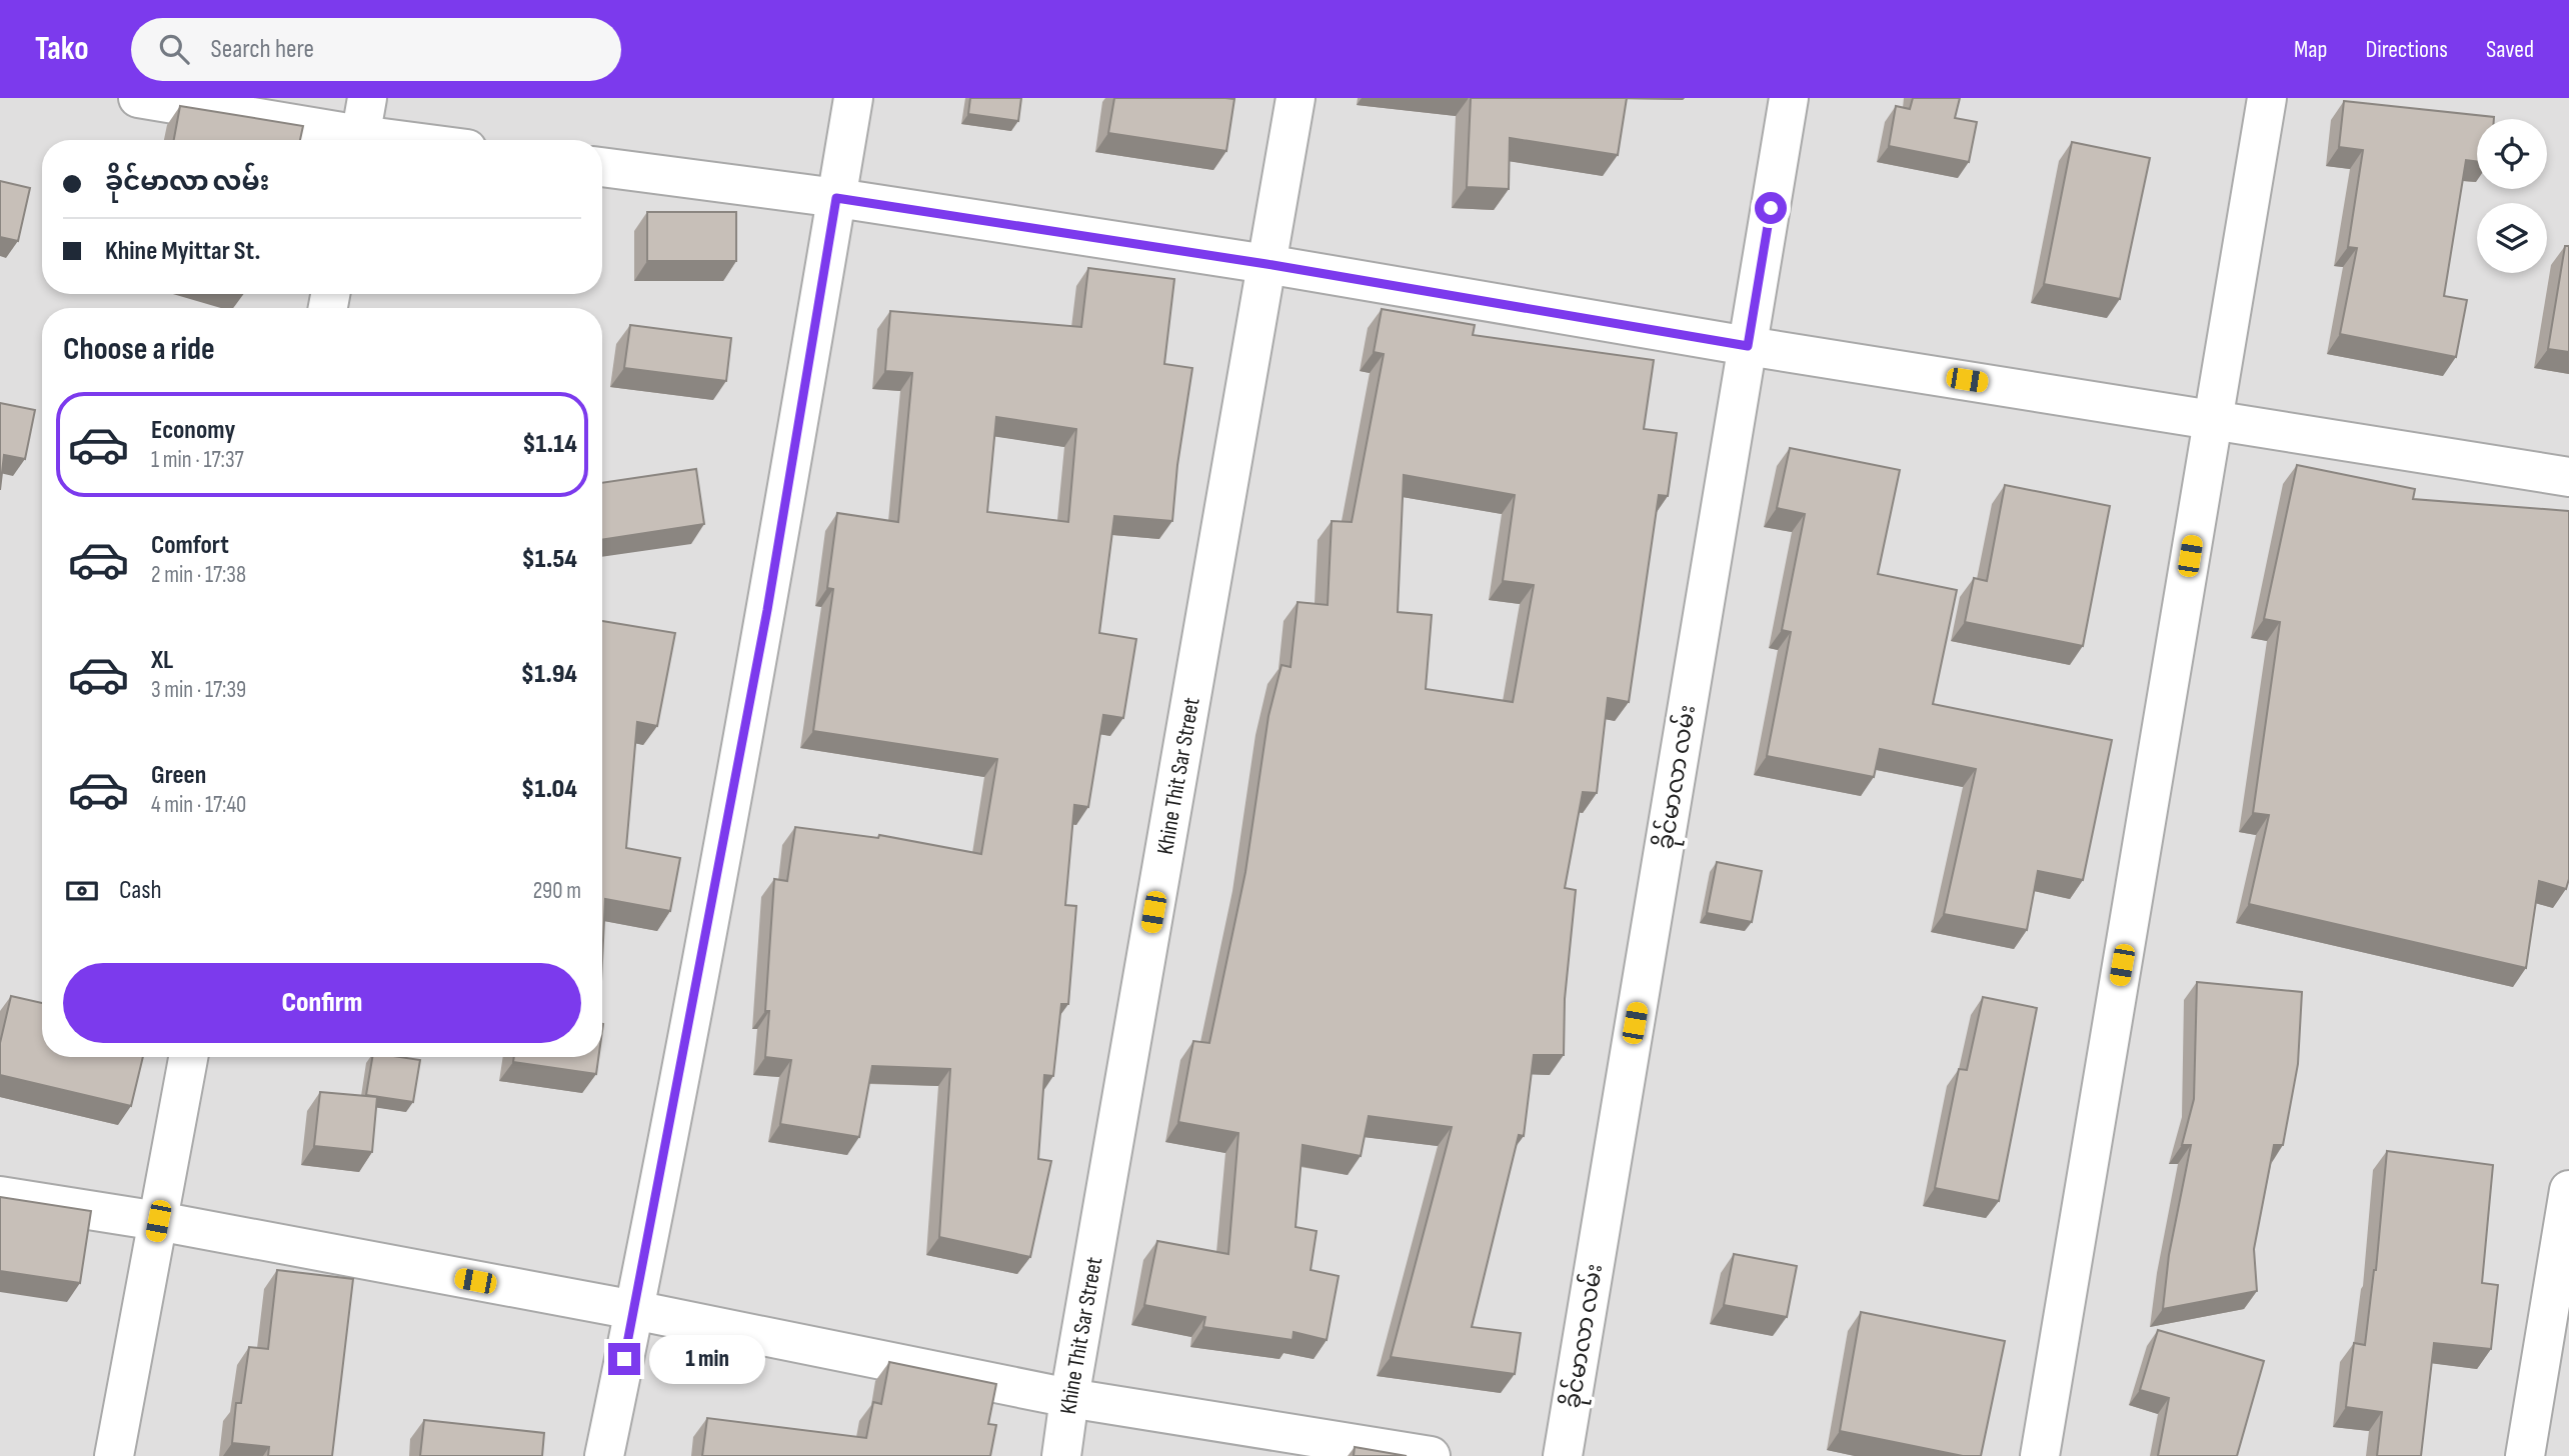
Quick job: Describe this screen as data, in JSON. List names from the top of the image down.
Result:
{
  "streets": {
    "street": ["Khine Thit Sar Street", "ခိုင်မာလာ လမ်း"]
  },
  "page": {
    "header": "Tako",
    "search": "Search here",
    "nav": ["Map", "Directions", "Saved"],
    "banner": ["ခိုင်မာလာ လမ်း", "Khine Myittar St."],
    "heading": "Choose a ride",
    "list": [
      {
        "name": "Economy",
        "note": "1 min · 17:37",
        "value": "$1.14"
      },
      {
        "name": "Comfort",
        "note": "2 min · 17:38",
        "value": "$1.54"
      },
      {
        "name": "XL",
        "note": "3 min · 17:39",
        "value": "$1.94"
      },
      {
        "name": "Green",
        "note": "4 min · 17:40",
        "value": "$1.04"
      }
    ],
    "pay": ["Cash", "290 m"],
    "buttons": "Confirm",
    "bubble": "1 min"
  }
}
